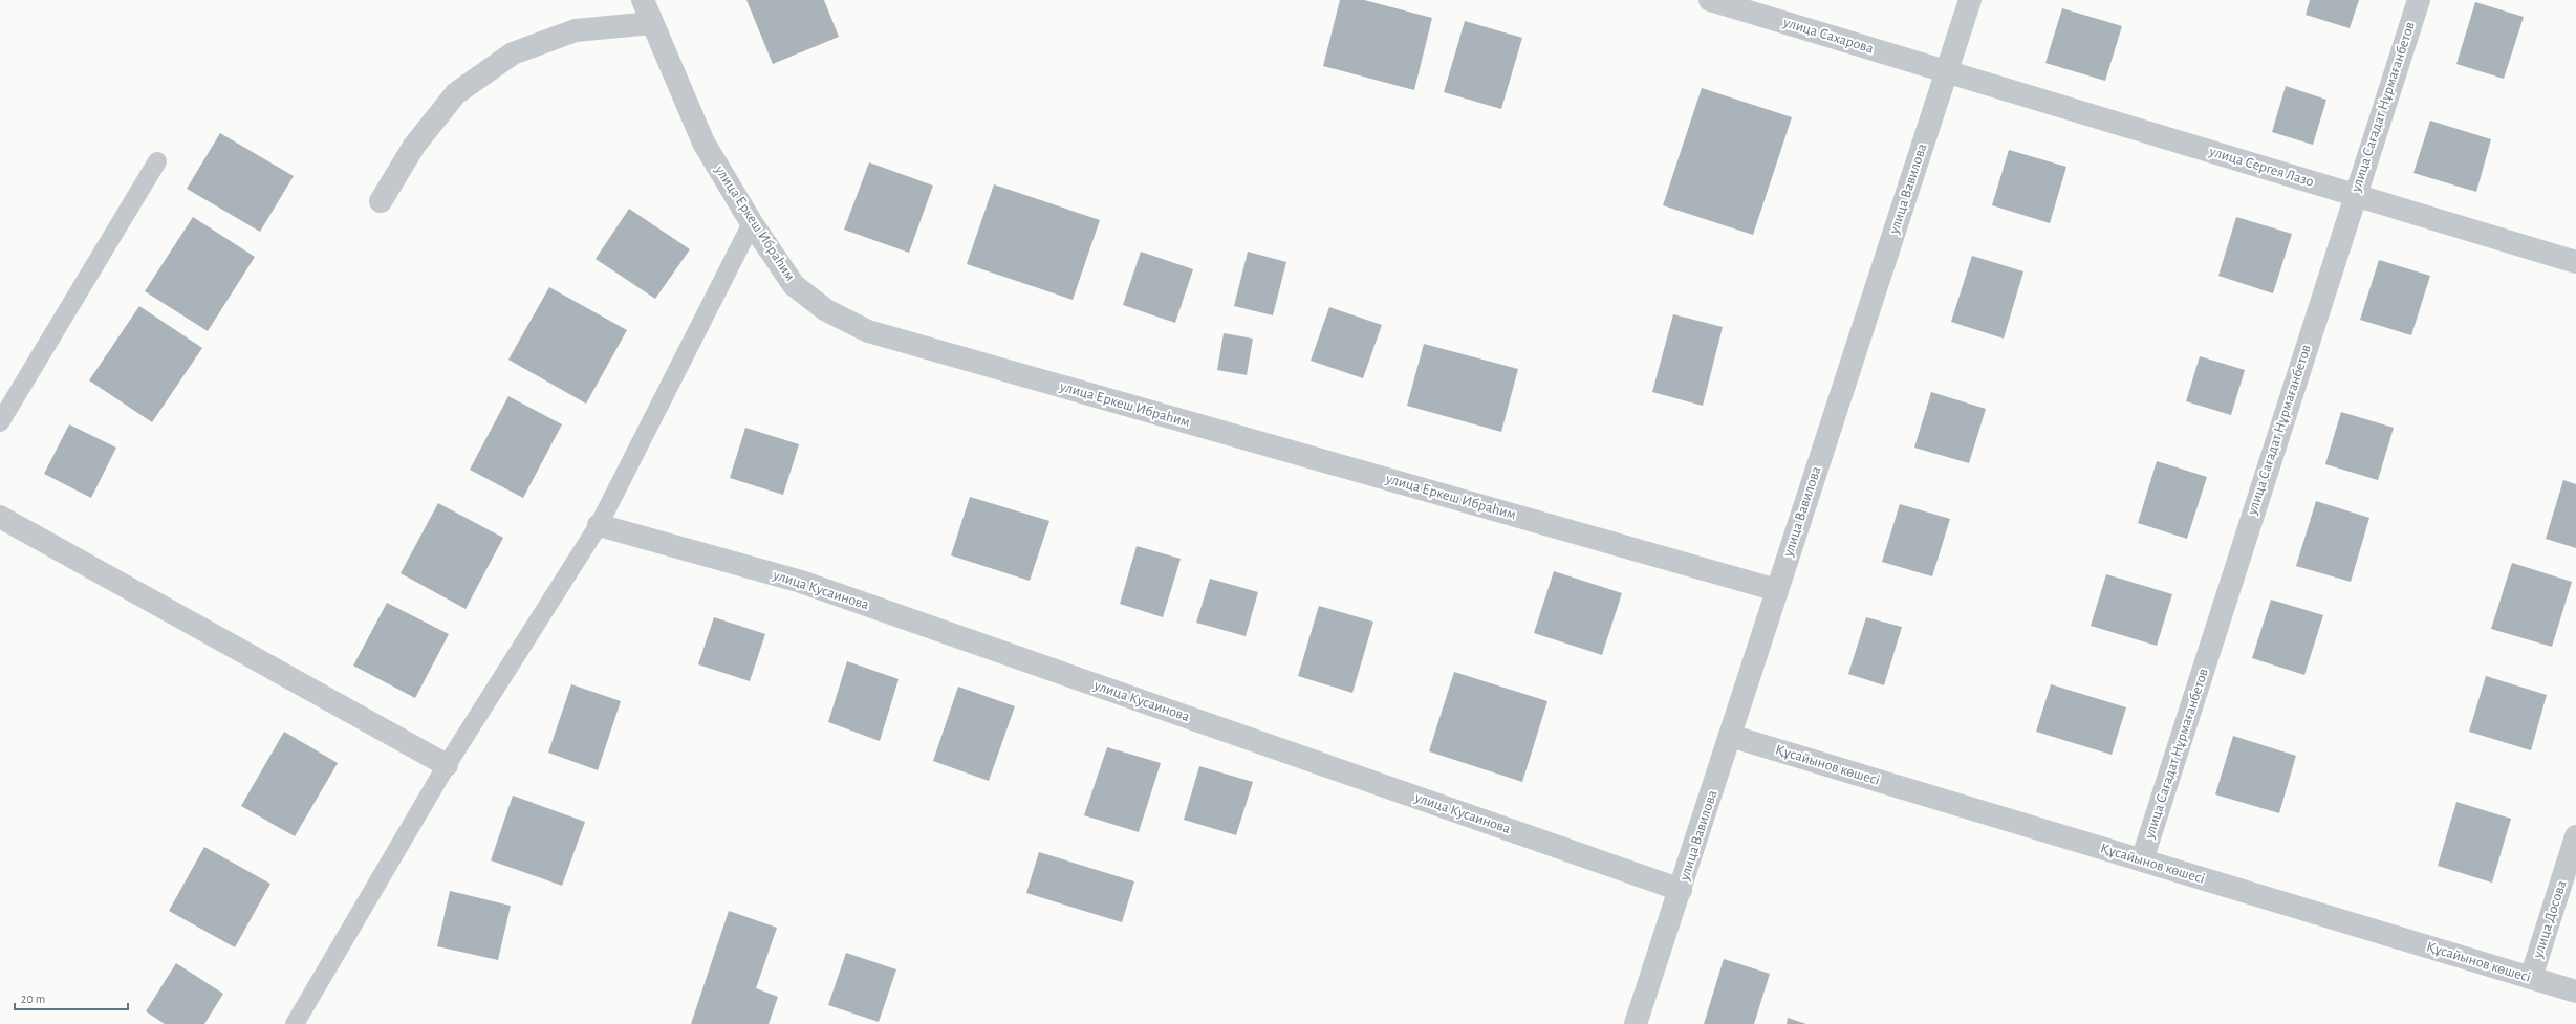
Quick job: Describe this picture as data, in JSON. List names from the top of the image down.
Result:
{
  "streets": {
    "street": [
      "улица Сахарова",
      "улица Сағадат Нұрмағанбетов",
      "улица Сергея Лазо",
      "улица Вавилова",
      "улица Еркеш Ибраһим",
      "улица Кусаинова",
      "Құсайынов көшесі",
      "улица Досова"
    ]
  },
  "crossings": [
    ["улица Сахарова", "улица Сергея Лазо"],
    ["улица Сахарова", "улица Вавилова"],
    ["улица Сағадат Нұрмағанбетов", "улица Сергея Лазо"],
    ["улица Сағадат Нұрмағанбетов", "Құсайынов көшесі"],
    ["улица Сергея Лазо", "улица Вавилова"],
    ["улица Вавилова", "улица Еркеш Ибраһим"],
    ["улица Вавилова", "улица Кусаинова"],
    ["улица Вавилова", "Құсайынов көшесі"],
    ["Құсайынов көшесі", "улица Досова"]
  ],
  "scale_bar": "20 m"
}
